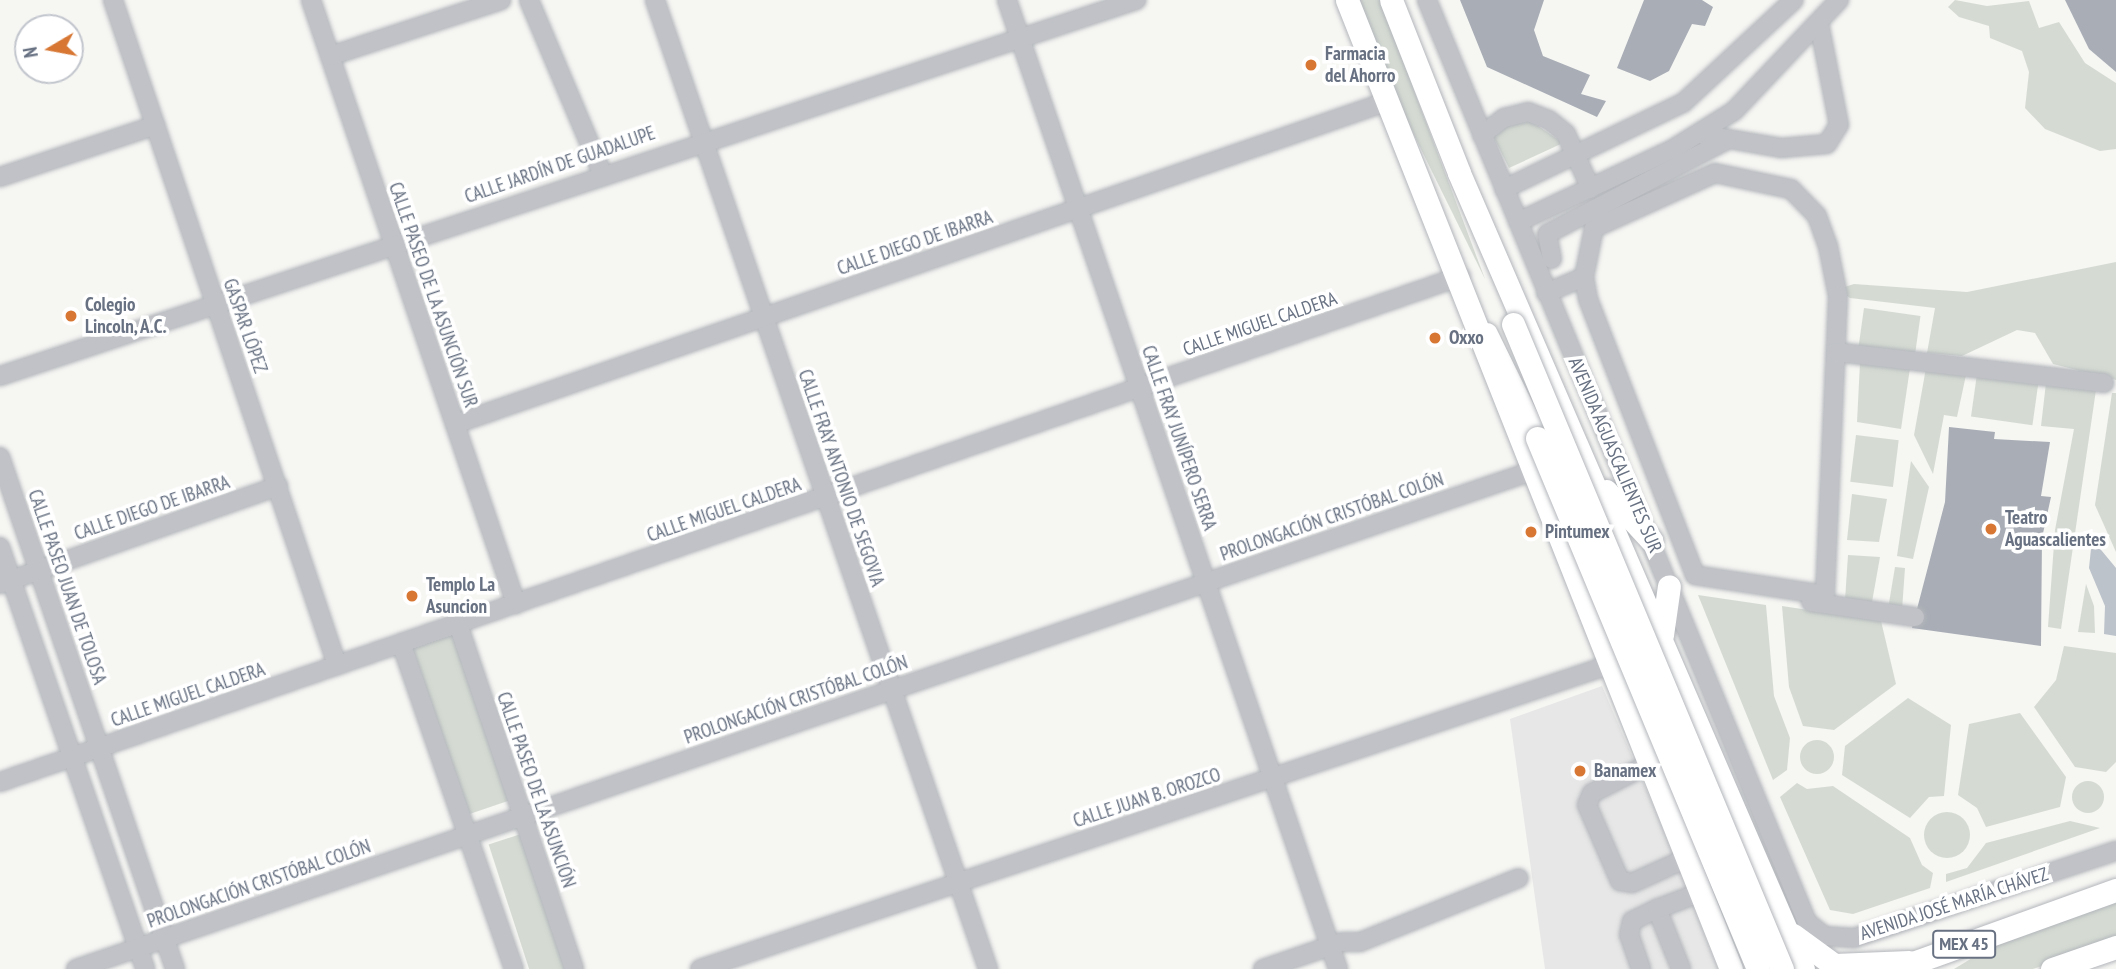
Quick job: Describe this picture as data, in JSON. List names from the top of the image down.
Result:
{
  "streets": {
    "main road": ["AVENIDA AGUASCALIENTES SUR", "AVENIDA JOSÉ MARÍA CHÁVEZ", "MEX 45"],
    "street": [
      "CALLE JARDÍN DE GUADALUPE",
      "CALLE DIEGO DE IBARRA",
      "CALLE PASEO DE LA ASUNCIÓN SUR",
      "CALLE MIGUEL CALDERA",
      "GASPAR LÓPEZ",
      "CALLE FRAY JUNÍPERO SERRA",
      "CALLE FRAY ANTONIO DE SEGOVIA",
      "PROLONGACIÓN CRISTÓBAL COLÓN",
      "CALLE PASEO JUAN DE TOLOSA",
      "CALLE PASEO DE LA ASUNCIÓN",
      "CALLE JUAN B. OROZCO"
    ]
  },
  "crossings": [
    ["CALLE JARDÍN DE GUADALUPE", "CALLE PASEO DE LA ASUNCIÓN SUR"],
    ["CALLE JARDÍN DE GUADALUPE", "GASPAR LÓPEZ"],
    ["CALLE JARDÍN DE GUADALUPE", "CALLE FRAY JUNÍPERO SERRA"],
    ["CALLE JARDÍN DE GUADALUPE", "CALLE FRAY ANTONIO DE SEGOVIA"],
    ["CALLE DIEGO DE IBARRA", "CALLE PASEO DE LA ASUNCIÓN SUR"],
    ["CALLE DIEGO DE IBARRA", "GASPAR LÓPEZ"],
    ["CALLE DIEGO DE IBARRA", "CALLE FRAY JUNÍPERO SERRA"],
    ["CALLE DIEGO DE IBARRA", "CALLE FRAY ANTONIO DE SEGOVIA"],
    ["CALLE DIEGO DE IBARRA", "CALLE PASEO JUAN DE TOLOSA"],
    ["CALLE PASEO DE LA ASUNCIÓN SUR", "CALLE MIGUEL CALDERA"],
    ["CALLE MIGUEL CALDERA", "GASPAR LÓPEZ"],
    ["CALLE MIGUEL CALDERA", "CALLE FRAY JUNÍPERO SERRA"],
    ["CALLE MIGUEL CALDERA", "CALLE FRAY ANTONIO DE SEGOVIA"],
    ["CALLE MIGUEL CALDERA", "CALLE PASEO JUAN DE TOLOSA"],
    ["CALLE MIGUEL CALDERA", "CALLE PASEO DE LA ASUNCIÓN"],
    ["CALLE FRAY JUNÍPERO SERRA", "PROLONGACIÓN CRISTÓBAL COLÓN"],
    ["CALLE FRAY JUNÍPERO SERRA", "CALLE JUAN B. OROZCO"],
    ["AVENIDA AGUASCALIENTES SUR", "AVENIDA JOSÉ MARÍA CHÁVEZ"],
    ["CALLE FRAY ANTONIO DE SEGOVIA", "PROLONGACIÓN CRISTÓBAL COLÓN"],
    ["CALLE FRAY ANTONIO DE SEGOVIA", "CALLE JUAN B. OROZCO"],
    ["PROLONGACIÓN CRISTÓBAL COLÓN", "CALLE PASEO JUAN DE TOLOSA"],
    ["PROLONGACIÓN CRISTÓBAL COLÓN", "CALLE PASEO DE LA ASUNCIÓN"]
  ],
  "places": [
    "Farmacia del Ahorro",
    "Colegio Lincoln, A.C.",
    "Oxxo",
    "Teatro Aguascalientes",
    "Pintumex",
    "Templo La Asuncion",
    "Banamex"
  ],
  "north": "left"
}
